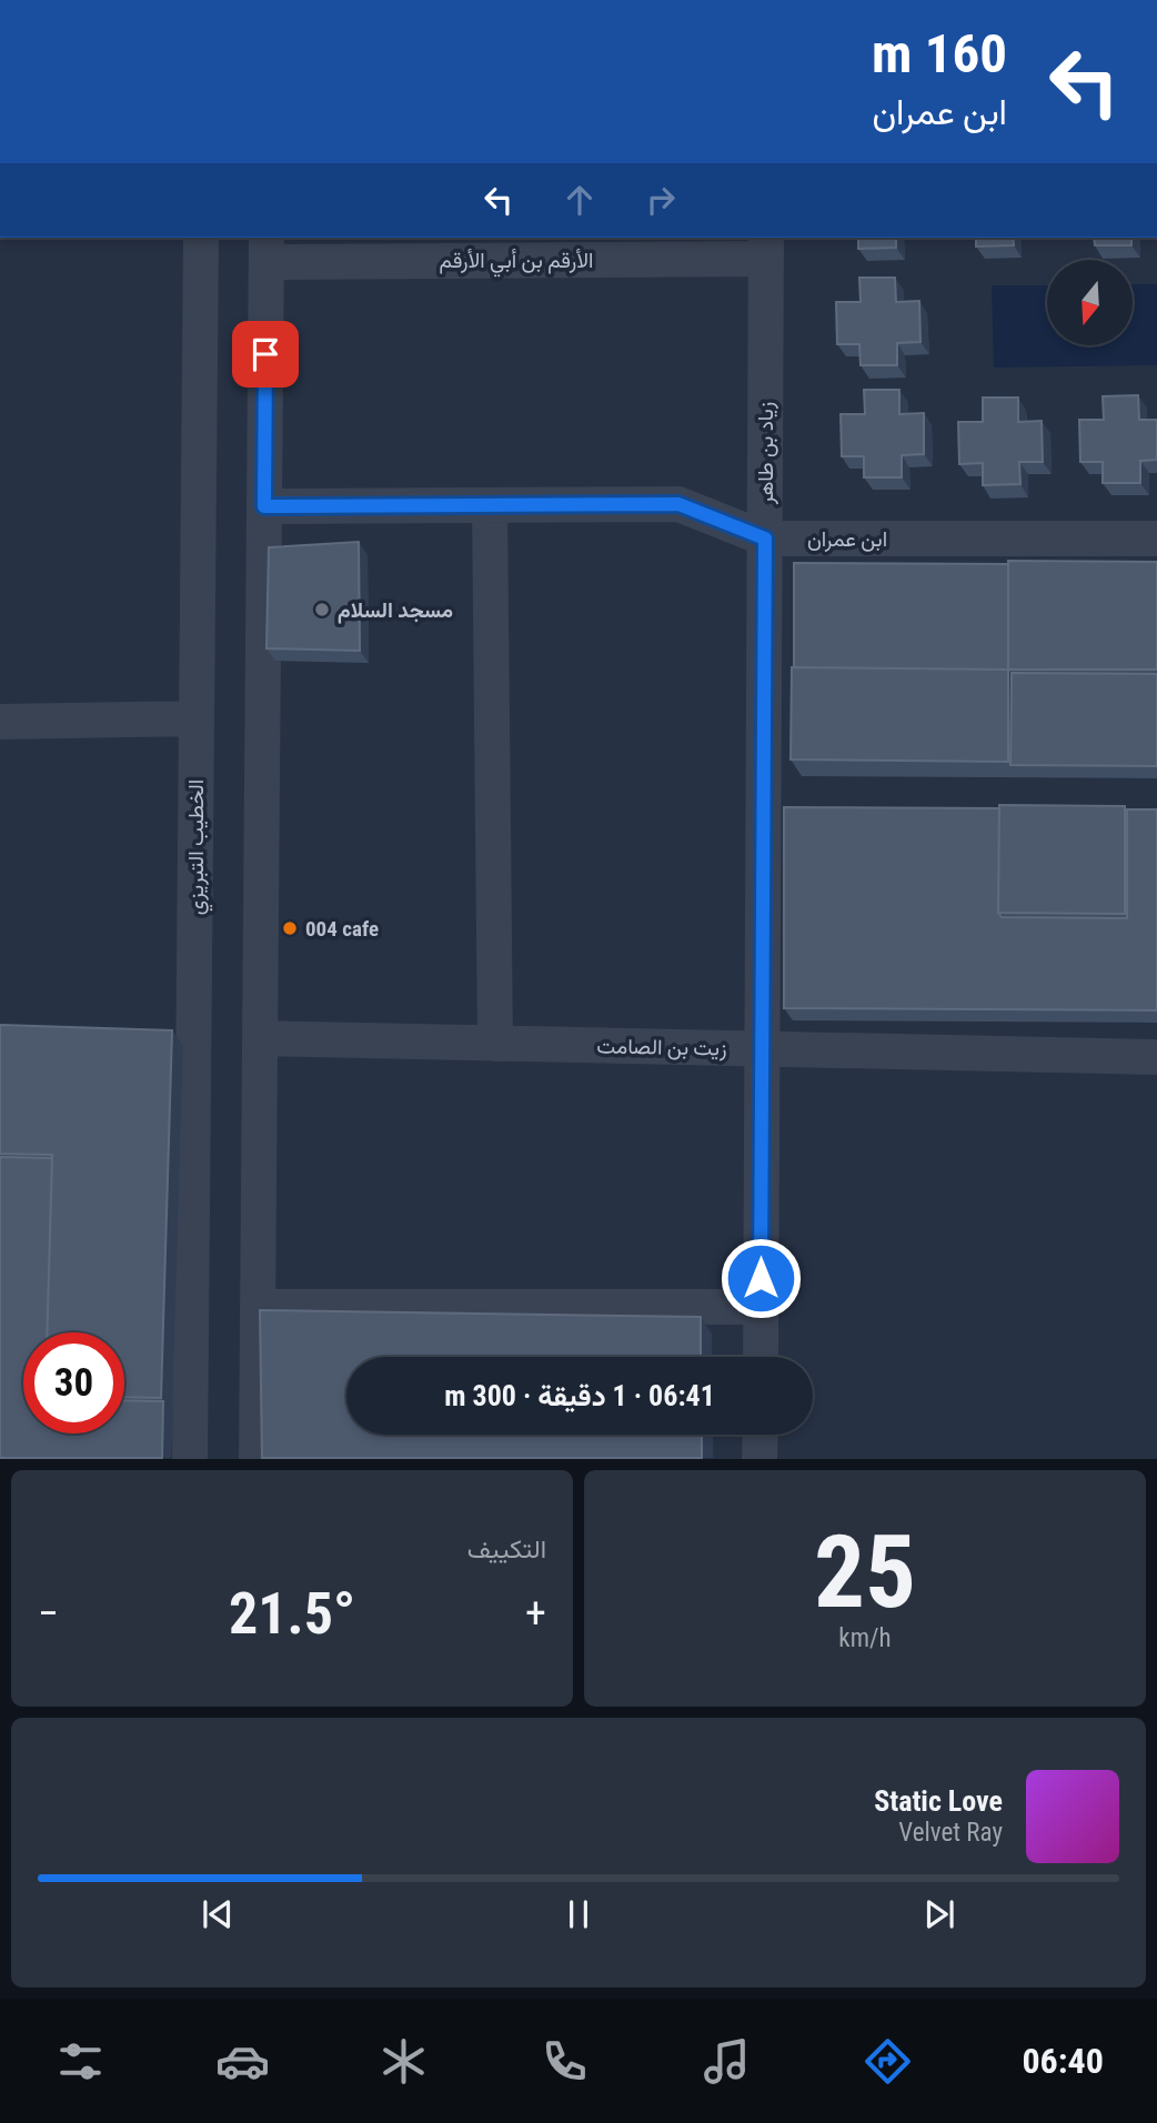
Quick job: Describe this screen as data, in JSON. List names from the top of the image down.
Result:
{
  "streets": {
    "street": [
      "الأرقم بن أبي الأرقم",
      "زياد بن طاهر",
      "ابن عمران",
      "الخطيب التبريزي",
      "زيت بن الصامت"
    ]
  },
  "crossings": [
    ["الأرقم بن أبي الأرقم", "زياد بن طاهر"],
    ["زياد بن طاهر", "ابن عمران"],
    ["زياد بن طاهر", "زيت بن الصامت"]
  ],
  "places": ["مسجد السلام", "004 cafe"],
  "north": "bottom",
  "page": {
    "turn": ["160 m", "ابن عمران"],
    "limit": "30",
    "trip": "06:41 · 1 دقيقة · 300 m",
    "tile": [
      ["25", "km/h"],
      "التكييف"
    ],
    "heat": ["−", "21.5°", "+"],
    "song": ["Static Love", "Velvet Ray"],
    "tabs": "06:40"
  }
}
